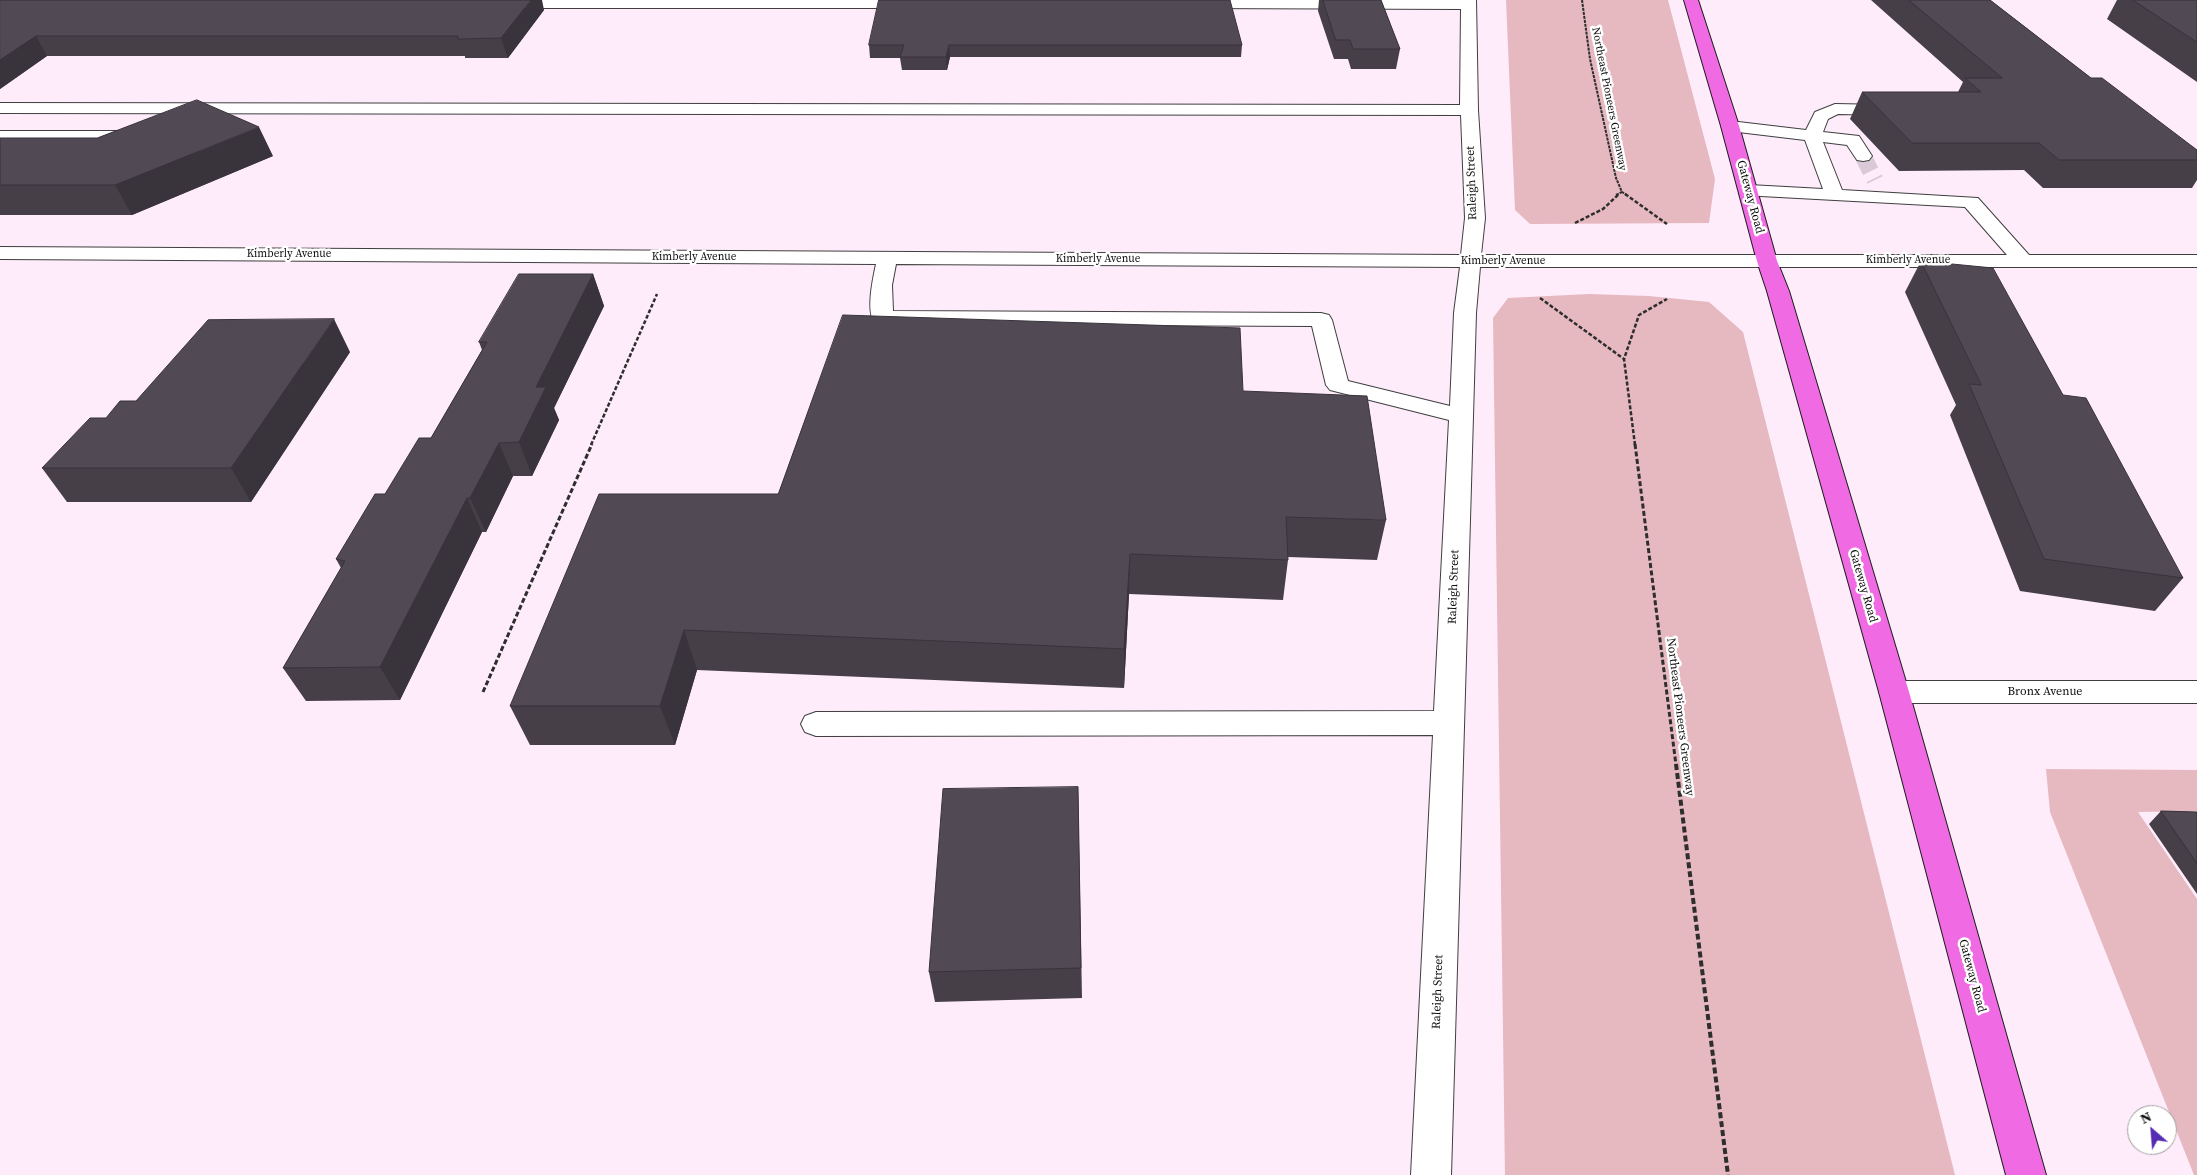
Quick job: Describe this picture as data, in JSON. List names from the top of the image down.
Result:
{
  "streets": {
    "main road": ["Gateway Road"],
    "street": ["Raleigh Street", "Kimberly Avenue", "Bronx Avenue"],
    "path": ["Northeast Pioneers Greenway"]
  },
  "crossings": [
    ["Raleigh Street", "Kimberly Avenue"],
    ["Gateway Road", "Kimberly Avenue"],
    ["Gateway Road", "Bronx Avenue"]
  ],
  "north": "top left"
}
